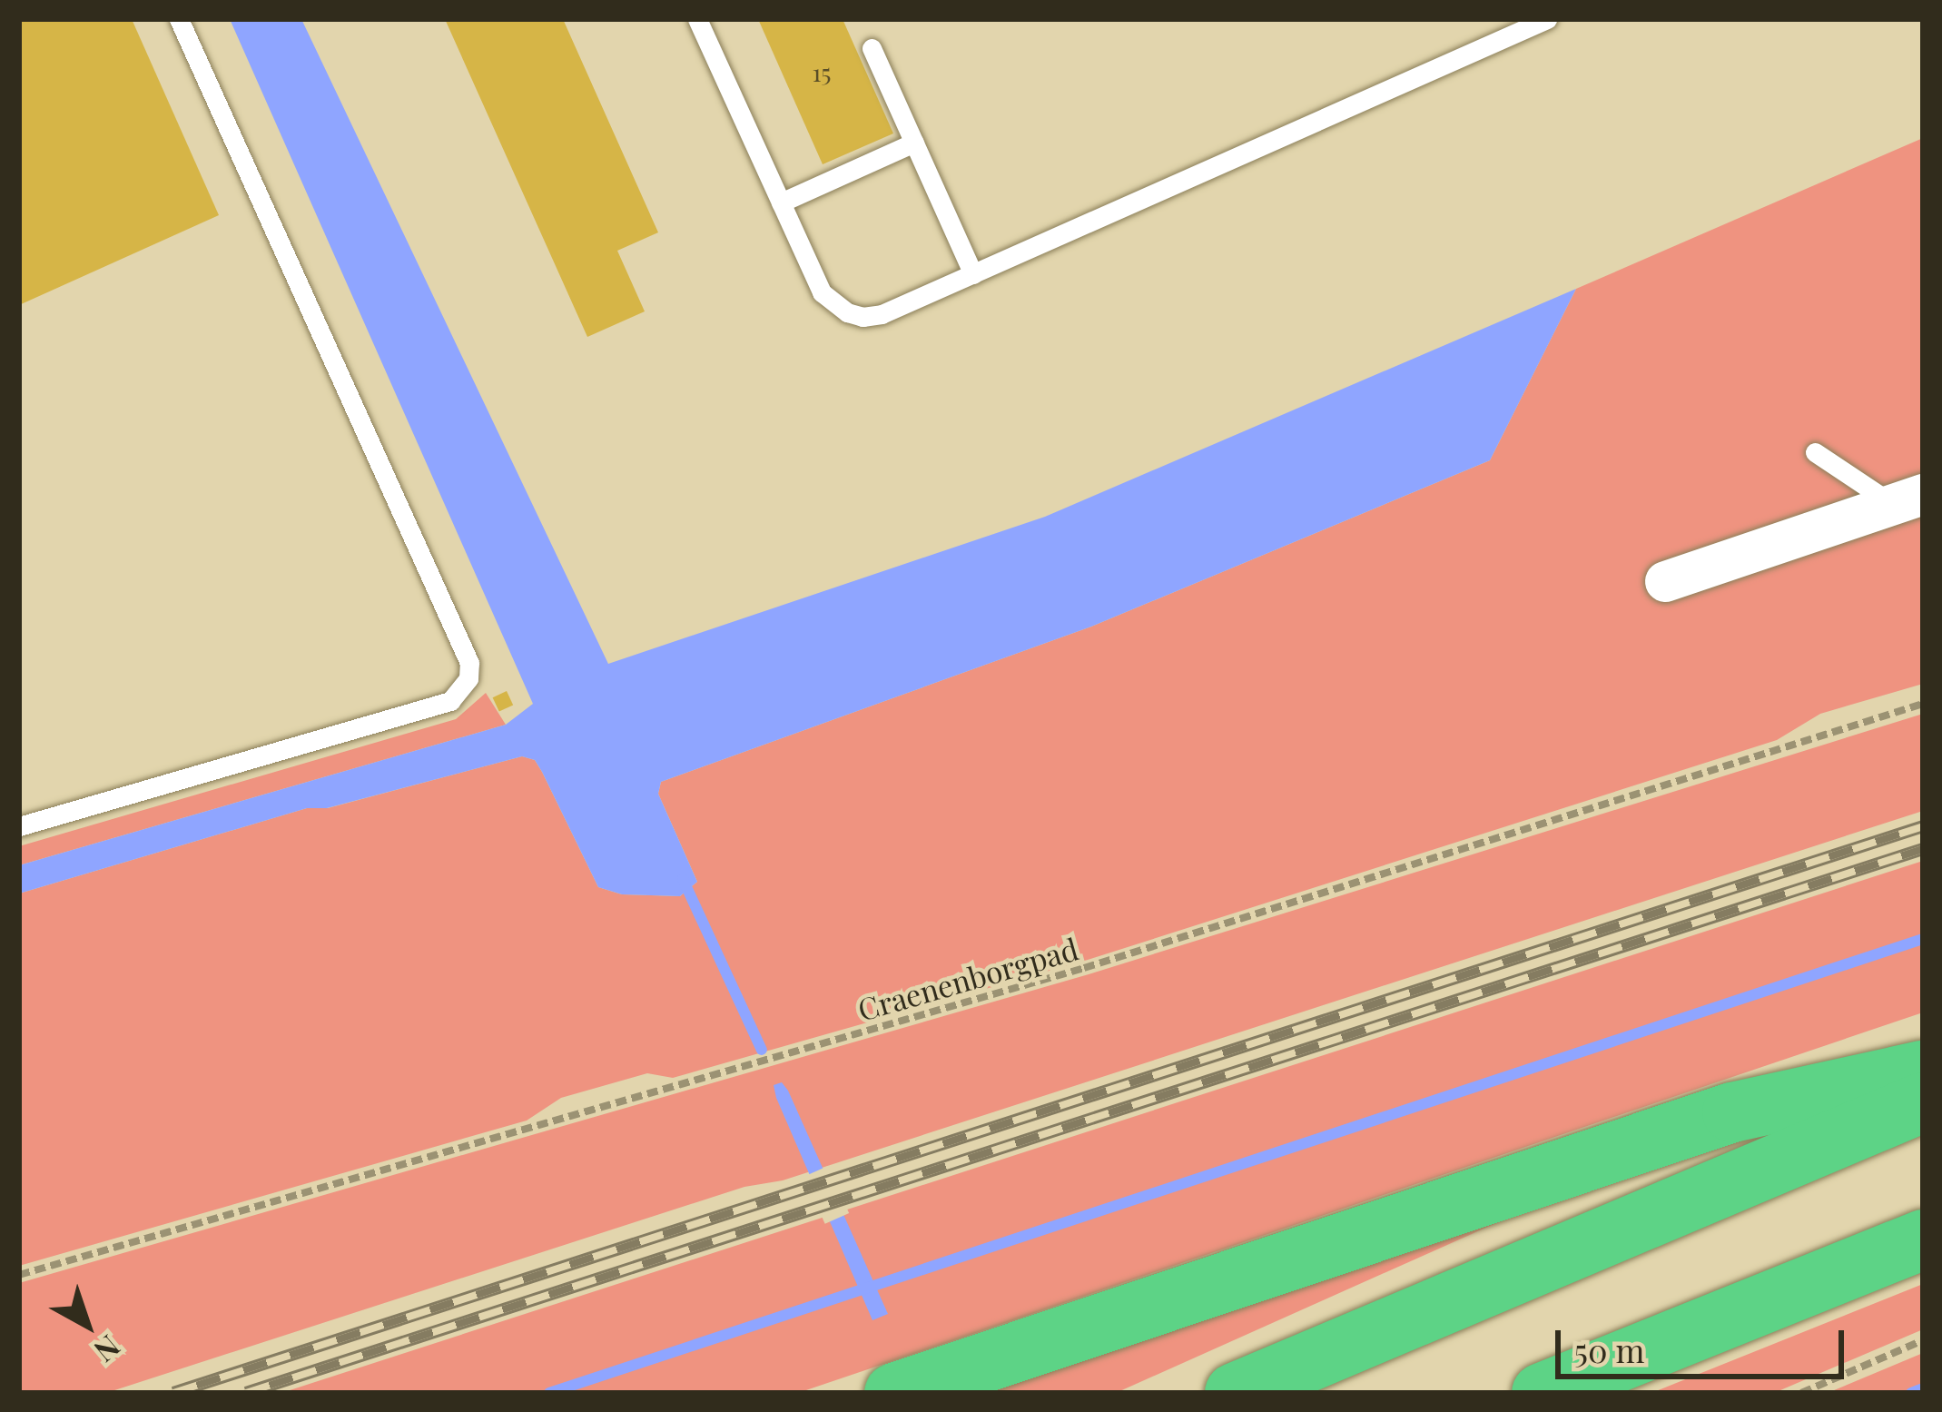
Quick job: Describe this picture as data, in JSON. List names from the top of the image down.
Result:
{
  "streets": {
    "path": ["Craenenborgpad"]
  },
  "house_numbers": ["15"],
  "scale_bar": "50 m",
  "north": "bottom right"
}
